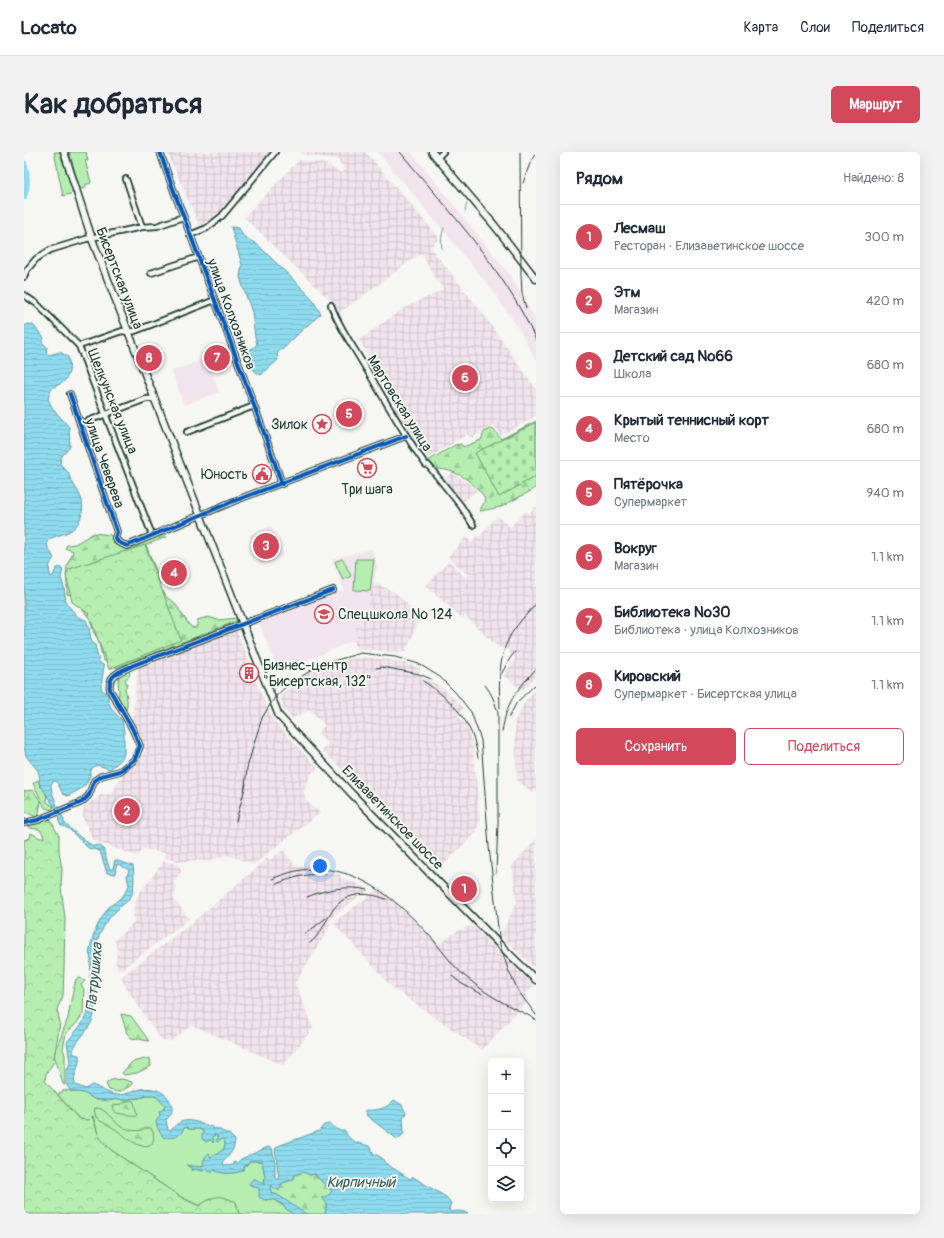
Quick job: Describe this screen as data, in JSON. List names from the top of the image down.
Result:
{
  "streets": {
    "main road": ["Бисертская улица", "Елизаветинское шоссе"],
    "street": [
      "улица Колхозников",
      "Щелкунская улица",
      "Мартовская улица",
      "улица Чеверева"
    ]
  },
  "crossings": [
    ["Бисертская улица", "Елизаветинское шоссе"],
    ["Щелкунская улица", "улица Чеверева"]
  ],
  "water": ["Патрушиха", "Кирпичный"],
  "places": {
    "place": ["Зилок"],
    "supermarket": ["Три шага"],
    "public building": ["Юность"],
    "school or university": ["Спецшкола № 124"],
    "building": ["Бизнес-центр \"Бисертская, 132\""]
  },
  "page": {
    "header": "Locato",
    "nav": ["Карта", "Слои", "Поделиться"],
    "buttons": [
      "Маршрут",
      ["Сохранить", "Поделиться"]
    ],
    "title": "Как добраться",
    "heading": ["Рядом", "Найдено: 8"],
    "list": [
      {
        "mark": "1",
        "name": "Лесмаш",
        "note": "Ресторан · Елизаветинское шоссе",
        "value": "300 m"
      },
      {
        "mark": "2",
        "name": "Этм",
        "note": "Магазин",
        "value": "420 m"
      },
      {
        "mark": "3",
        "name": "Детский сад №66",
        "note": "Школа",
        "value": "680 m"
      },
      {
        "mark": "4",
        "name": "Крытый теннисный корт",
        "note": "Место",
        "value": "680 m"
      },
      {
        "mark": "5",
        "name": "Пятёрочка",
        "note": "Супермаркет",
        "value": "940 m"
      },
      {
        "mark": "6",
        "name": "Вокруг",
        "note": "Магазин",
        "value": "1.1 km"
      },
      {
        "mark": "7",
        "name": "Библиотека №30",
        "note": "Библиотека · улица Колхозников",
        "value": "1.1 km"
      },
      {
        "mark": "8",
        "name": "Кировский",
        "note": "Супермаркет · Бисертская улица",
        "value": "1.1 km"
      }
    ],
    "pins": [
      "7",
      "8",
      "6",
      "5",
      "3",
      "4",
      "2",
      "1"
    ],
    "map_buttons": ["+", "−"]
  }
}
